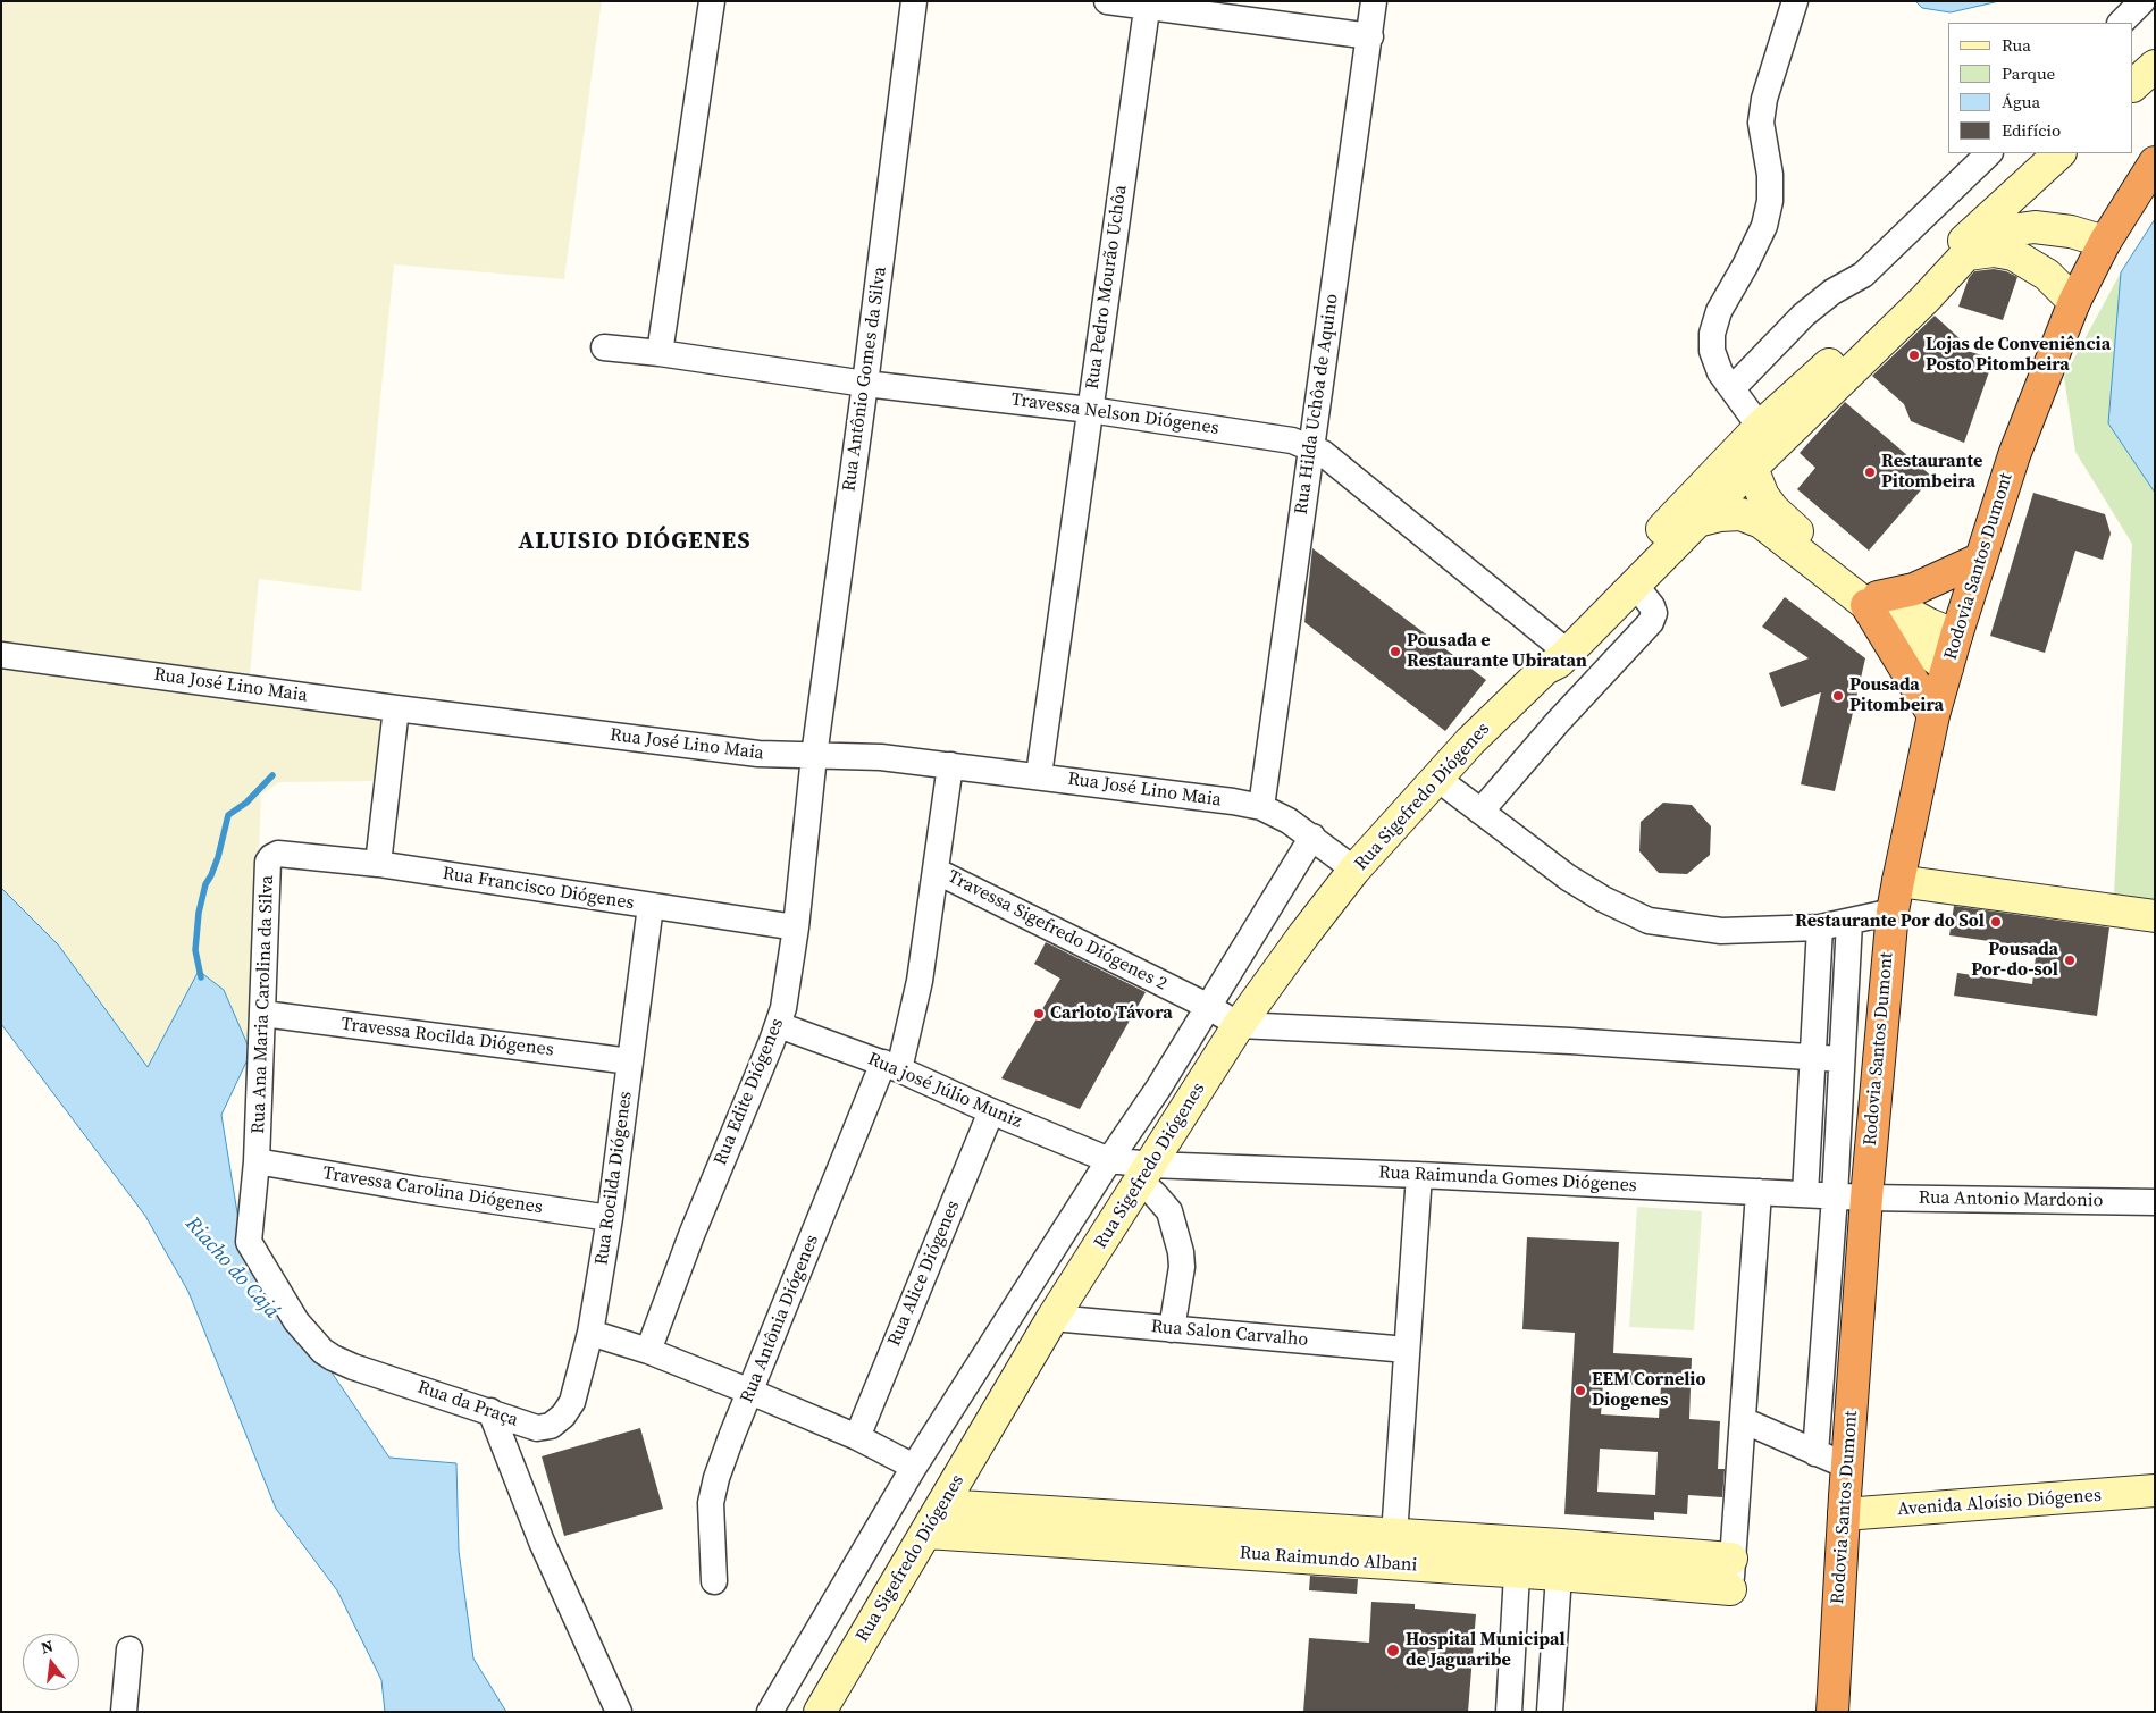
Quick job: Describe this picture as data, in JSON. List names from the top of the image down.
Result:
{
  "streets": {
    "highway": ["Rodovia Santos Dumont"],
    "main road": ["Rua Sigefredo Diógenes", "Avenida Aloísio Diógenes", "Rua Raimundo Albani"],
    "street": [
      "Rua Pedro Mourão Uchôa",
      "Rua Antônio Gomes da Silva",
      "Rua Hilda Uchôa de Aquino",
      "Travessa Nelson Diógenes",
      "Rua José Lino Maia",
      "Rua Francisco Diógenes",
      "Travessa Sigefredo Diógenes 2",
      "Rua Ana Maria Carolina da Silva",
      "Travessa Rocilda Diógenes",
      "Rua josé Júlio Muniz",
      "Rua Edite Diógenes",
      "Rua Rocilda Diógenes",
      "Rua Raimunda Gomes Diógenes",
      "Travessa Carolina Diógenes",
      "Rua Antonio Mardonio",
      "Rua Alice Diógenes",
      "Rua Antônia Diógenes",
      "Rua Salon Carvalho",
      "Rua da Praça"
    ]
  },
  "crossings": [
    ["Rua Pedro Mourão Uchôa", "Travessa Nelson Diógenes"],
    ["Rua Pedro Mourão Uchôa", "Rua José Lino Maia"],
    ["Rua Antônio Gomes da Silva", "Travessa Nelson Diógenes"],
    ["Rua Antônio Gomes da Silva", "Rua José Lino Maia"],
    ["Rua Antônio Gomes da Silva", "Rua Edite Diógenes"],
    ["Rua Hilda Uchôa de Aquino", "Travessa Nelson Diógenes"],
    ["Rua Hilda Uchôa de Aquino", "Rua José Lino Maia"],
    ["Travessa Nelson Diógenes", "Rua Sigefredo Diógenes"],
    ["Rodovia Santos Dumont", "Rua Raimunda Gomes Diógenes"],
    ["Rodovia Santos Dumont", "Rua Antonio Mardonio"],
    ["Rodovia Santos Dumont", "Avenida Aloísio Diógenes"],
    ["Rua José Lino Maia", "Rua Sigefredo Diógenes"],
    ["Rua José Lino Maia", "Rua Edite Diógenes"],
    ["Rua José Lino Maia", "Rua Antônia Diógenes"],
    ["Rua Sigefredo Diógenes", "Travessa Sigefredo Diógenes 2"],
    ["Rua Sigefredo Diógenes", "Rua josé Júlio Muniz"],
    ["Rua Sigefredo Diógenes", "Rua Raimunda Gomes Diógenes"],
    ["Rua Sigefredo Diógenes", "Rua Salon Carvalho"],
    ["Rua Sigefredo Diógenes", "Rua Raimundo Albani"],
    ["Rua Francisco Diógenes", "Rua Ana Maria Carolina da Silva"],
    ["Rua Francisco Diógenes", "Rua Edite Diógenes"],
    ["Rua Francisco Diógenes", "Rua Rocilda Diógenes"],
    ["Travessa Sigefredo Diógenes 2", "Rua Antônia Diógenes"],
    ["Rua Ana Maria Carolina da Silva", "Travessa Rocilda Diógenes"],
    ["Rua Ana Maria Carolina da Silva", "Travessa Carolina Diógenes"],
    ["Rua Ana Maria Carolina da Silva", "Rua da Praça"],
    ["Travessa Rocilda Diógenes", "Rua Rocilda Diógenes"],
    ["Rua josé Júlio Muniz", "Rua Edite Diógenes"],
    ["Rua josé Júlio Muniz", "Rua Raimunda Gomes Diógenes"],
    ["Rua josé Júlio Muniz", "Rua Alice Diógenes"],
    ["Rua josé Júlio Muniz", "Rua Antônia Diógenes"],
    ["Rua Rocilda Diógenes", "Travessa Carolina Diógenes"],
    ["Rua Rocilda Diógenes", "Rua da Praça"],
    ["Rua Raimunda Gomes Diógenes", "Rua Antonio Mardonio"]
  ],
  "districts": ["ALUISIO DIÓGENES"],
  "water": ["Riacho do Cajá"],
  "places": [
    "Lojas de Conveniência Posto Pitombeira",
    "Restaurante Pitombeira",
    "Pousada e Restaurante Ubiratan",
    "Pousada Pitombeira",
    "Restaurante Por do Sol",
    "Pousada Por-do-sol",
    "Carloto Távora",
    "EEM Cornelio Diogenes",
    "Hospital Municipal de Jaguaribe"
  ],
  "legend": [
    "Rua",
    "Parque",
    "Água",
    "Edifício"
  ],
  "north": "top"
}
